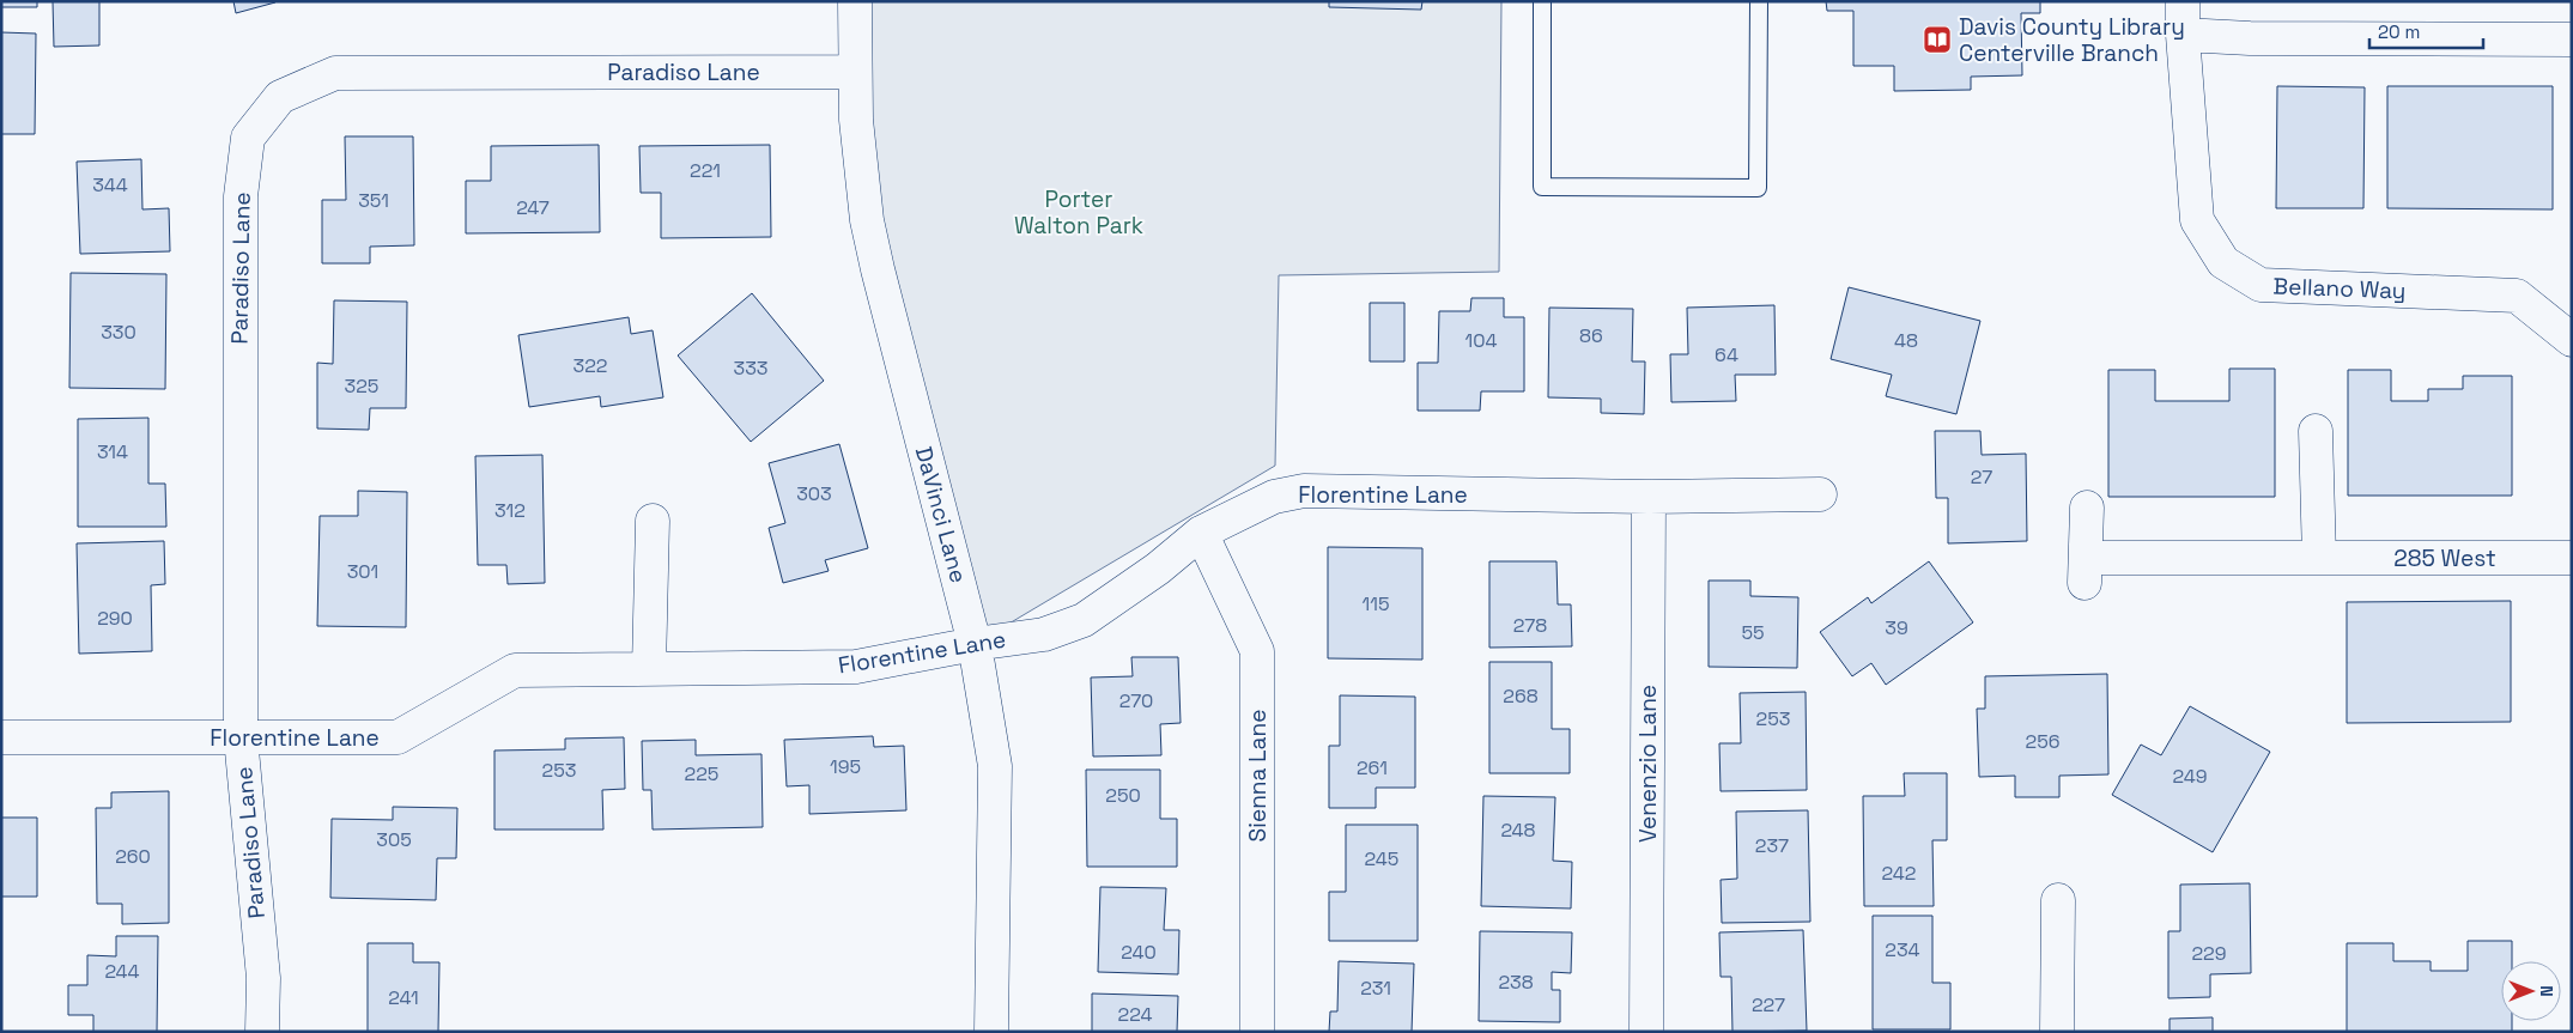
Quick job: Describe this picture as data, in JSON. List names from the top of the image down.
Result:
{
  "streets": {
    "street": [
      "Paradiso Lane",
      "Bellano Way",
      "Florentine Lane",
      "DaVinci Lane",
      "285 West",
      "Venenzio Lane",
      "Sienna Lane"
    ]
  },
  "crossings": [
    ["Paradiso Lane", "Florentine Lane"],
    ["Paradiso Lane", "DaVinci Lane"],
    ["Florentine Lane", "DaVinci Lane"],
    ["Florentine Lane", "Venenzio Lane"],
    ["Florentine Lane", "Sienna Lane"]
  ],
  "parks": ["Porter Walton Park"],
  "places": {
    "library": ["Davis County Library Centerville Branch"]
  },
  "house_numbers": [
    "221",
    "344",
    "351",
    "247",
    "330",
    "86",
    "104",
    "48",
    "64",
    "322",
    "333",
    "325",
    "314",
    "27",
    "303",
    "312",
    "301",
    "115",
    "290",
    "278",
    "39",
    "55",
    "268",
    "270",
    "253",
    "256",
    "195",
    "261",
    "253",
    "225",
    "249",
    "250",
    "248",
    "305",
    "237",
    "260",
    "245",
    "242",
    "234",
    "240",
    "229",
    "244",
    "238",
    "231",
    "241",
    "227",
    "224"
  ],
  "scale_bar": "20 m",
  "north": "right"
}
